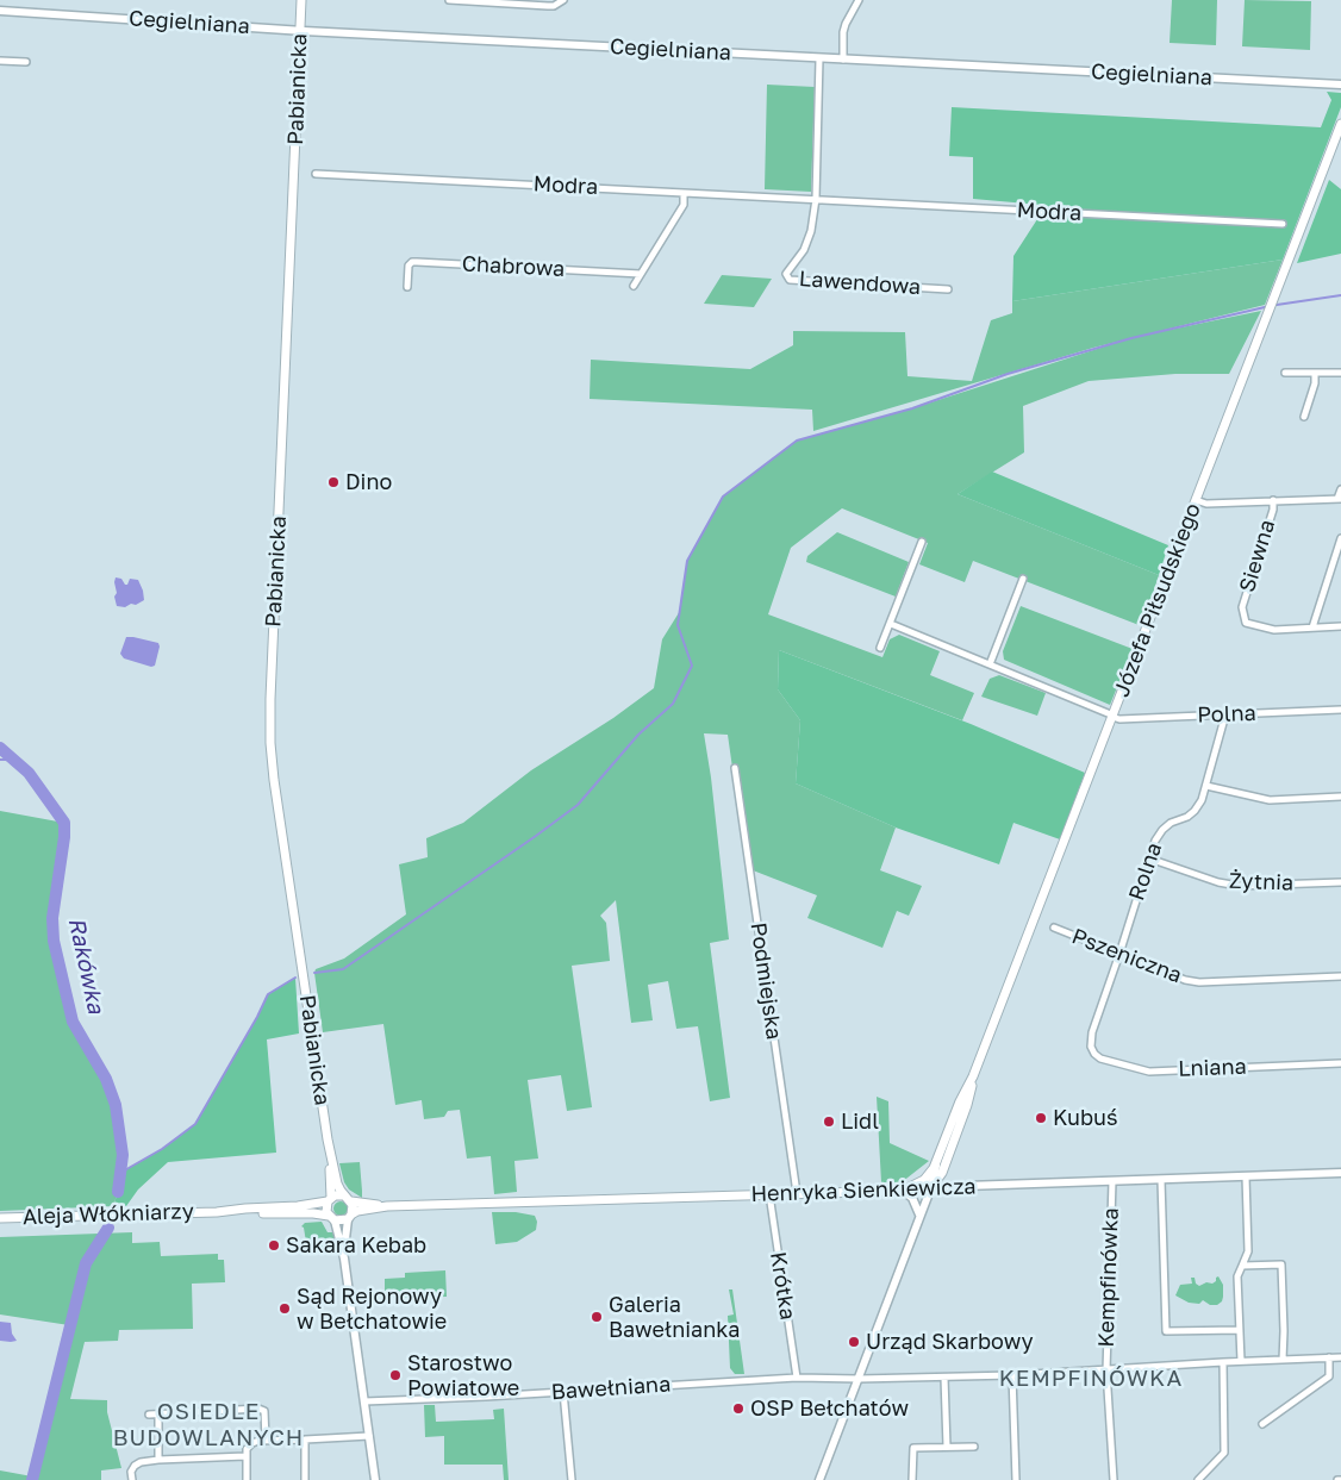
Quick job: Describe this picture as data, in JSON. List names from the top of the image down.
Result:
{
  "streets": {
    "main road": [
      "Pabianicka",
      "Józefa Piłsudskiego",
      "Henryka Sienkiewicza",
      "Aleja Włókniarzy"
    ],
    "street": [
      "Cegielniana",
      "Modra",
      "Chabrowa",
      "Lawendowa",
      "Siewna",
      "Polna",
      "Rolna",
      "Żytnia",
      "Pszeniczna",
      "Podmiejska",
      "Lniana",
      "Kempfinówka",
      "Krótka",
      "Bawełniana"
    ]
  },
  "crossings": [
    ["Cegielniana", "Pabianicka"],
    ["Pabianicka", "Henryka Sienkiewicza"],
    ["Pabianicka", "Aleja Włókniarzy"],
    ["Modra", "Lawendowa"],
    ["Józefa Piłsudskiego", "Polna"],
    ["Józefa Piłsudskiego", "Henryka Sienkiewicza"],
    ["Józefa Piłsudskiego", "Bawełniana"],
    ["Polna", "Rolna"],
    ["Rolna", "Żytnia"],
    ["Rolna", "Pszeniczna"],
    ["Rolna", "Lniana"],
    ["Podmiejska", "Henryka Sienkiewicza"],
    ["Henryka Sienkiewicza", "Aleja Włókniarzy"],
    ["Henryka Sienkiewicza", "Kempfinówka"],
    ["Henryka Sienkiewicza", "Krótka"],
    ["Kempfinówka", "Bawełniana"],
    ["Krótka", "Bawełniana"]
  ],
  "districts": ["KEMPFINÓWKA", "OSIEDLE BUDOWLANYCH"],
  "water": ["Rakówka"],
  "places": [
    "Dino",
    "Kubuś",
    "Lidl",
    "Sakara Kebab",
    "Sąd Rejonowy w Bełchatowie",
    "Galeria Bawełnianka",
    "Urząd Skarbowy",
    "Starostwo Powiatowe",
    "OSP Bełchatów"
  ]
}
